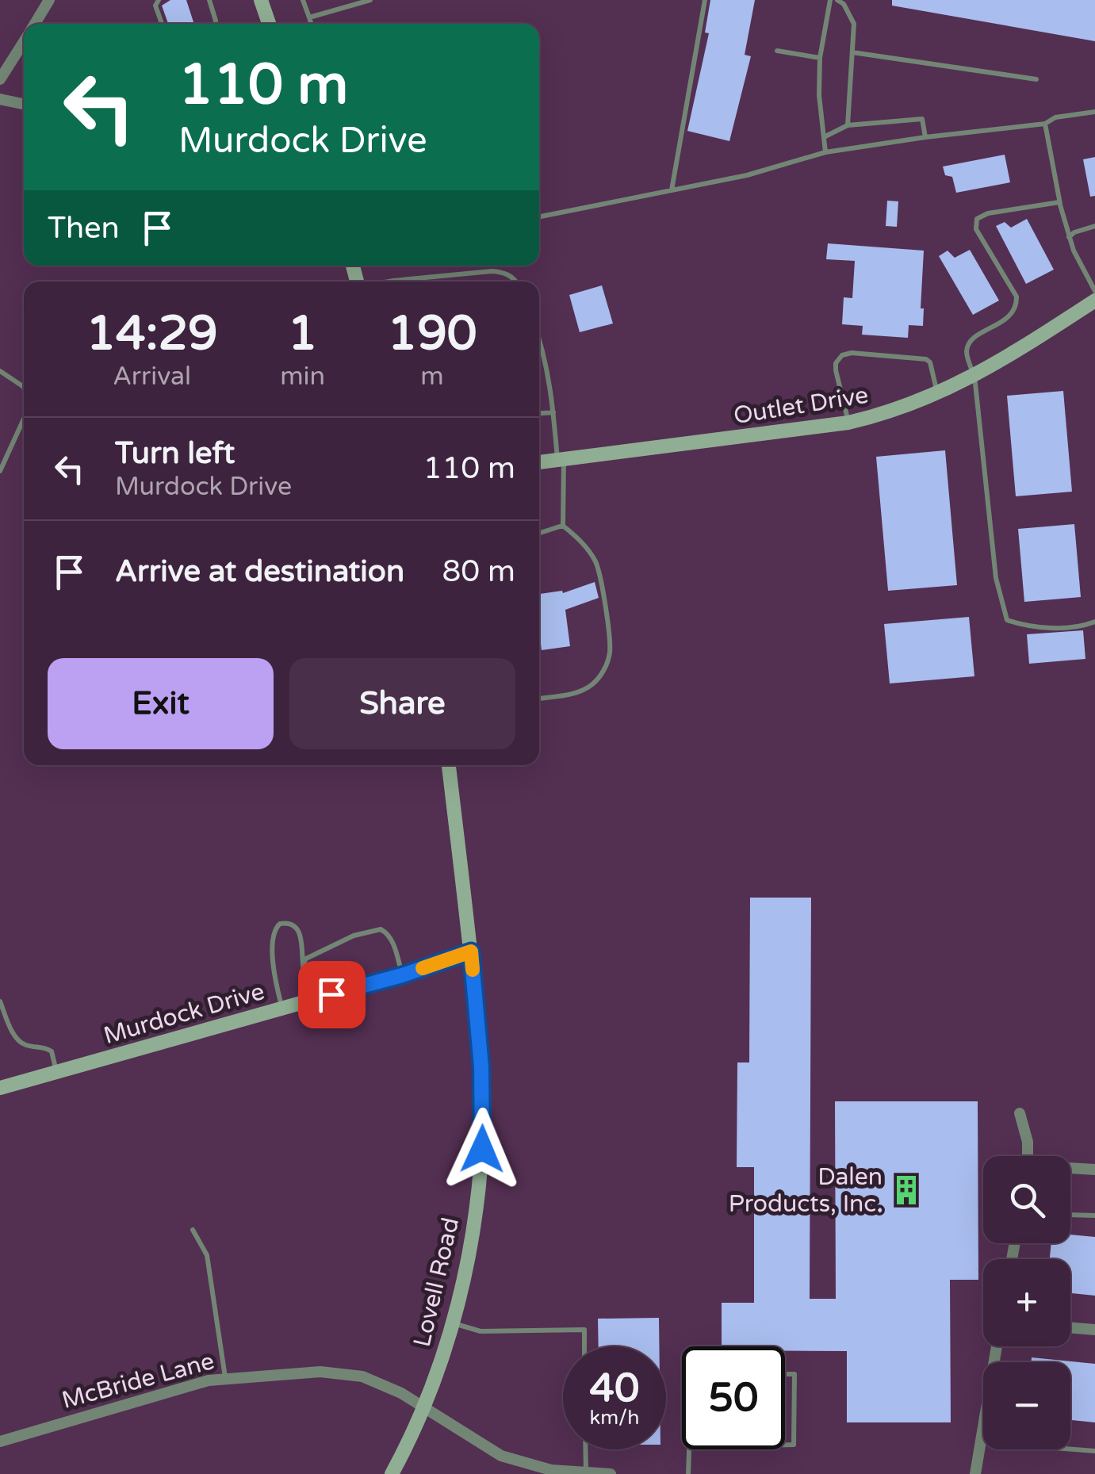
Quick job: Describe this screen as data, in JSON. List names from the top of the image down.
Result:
{
  "streets": {
    "main road": ["Outlet Drive", "Murdock Drive", "Lovell Road"],
    "street": ["McBride Lane"]
  },
  "crossings": [
    ["Murdock Drive", "Lovell Road"],
    ["Lovell Road", "McBride Lane"]
  ],
  "places": {
    "building": ["Dalen Products, Inc."]
  },
  "page": {
    "turn": ["110 m", "Murdock Drive"],
    "then": "Then",
    "eta": [
      "14:29",
      "Arrival",
      "1",
      "min",
      "190",
      "m"
    ],
    "list": [
      {
        "name": "Turn left",
        "note": "Murdock Drive",
        "value": "110 m"
      },
      {
        "name": "Arrive at destination",
        "value": "80 m"
      }
    ],
    "buttons": ["Exit", "Share"],
    "map_buttons": ["+", "−"],
    "speed": "40 km/h",
    "limit": "50"
  }
}
